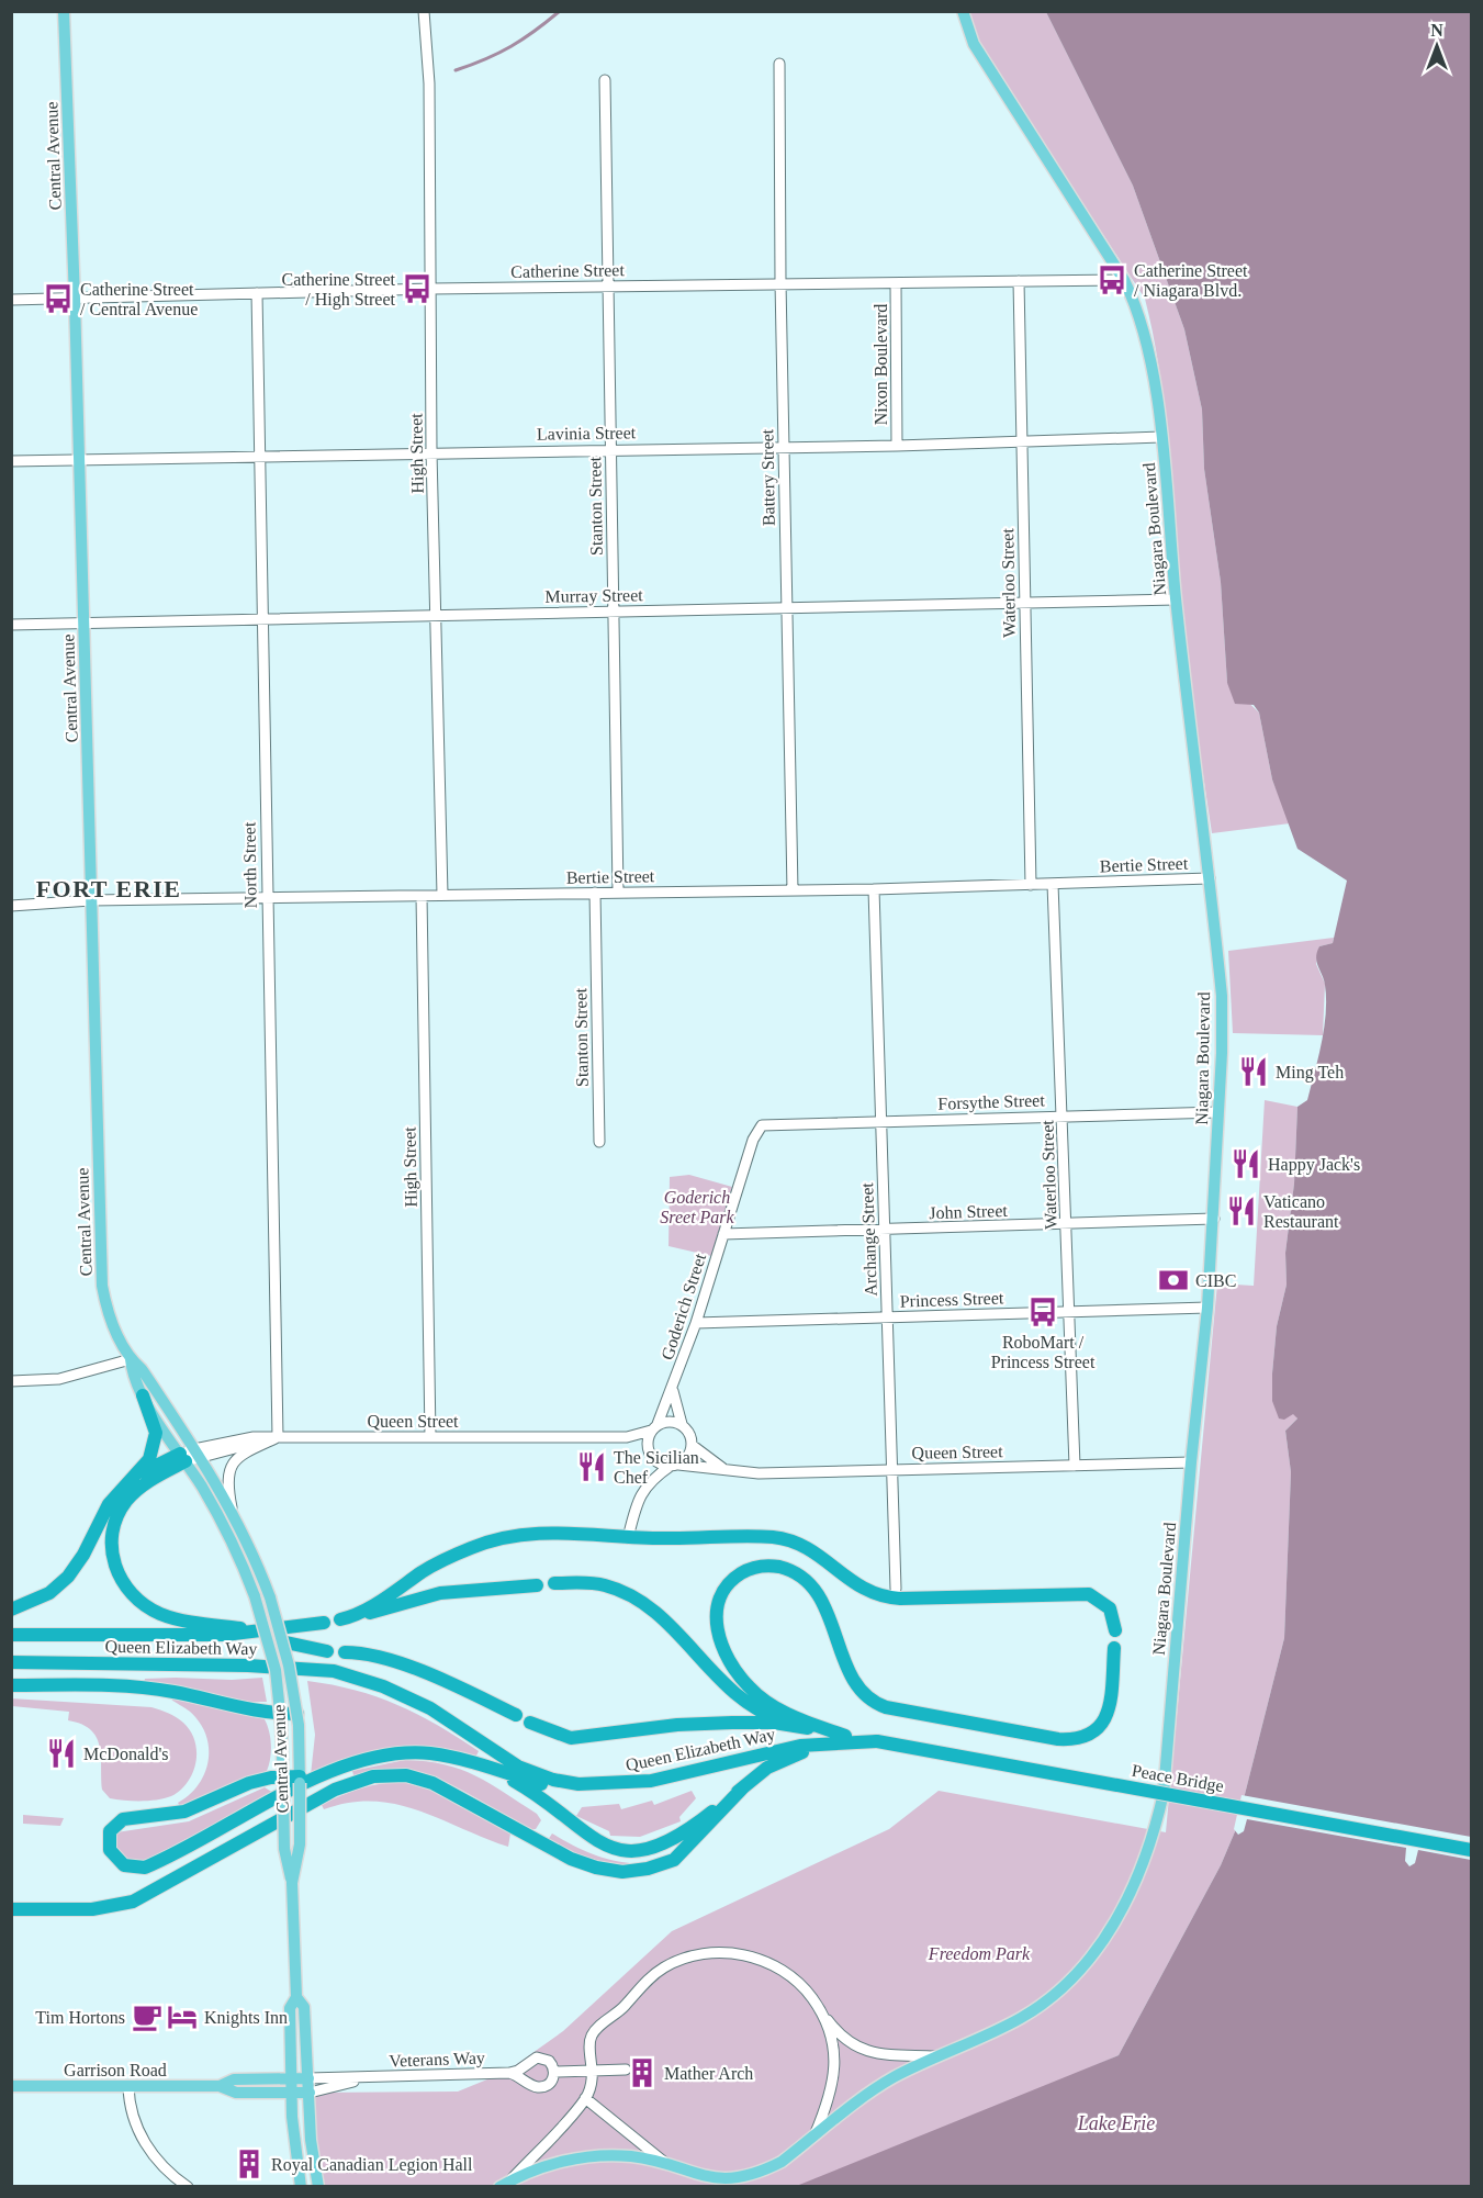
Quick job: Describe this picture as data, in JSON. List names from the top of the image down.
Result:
{
  "streets": {
    "highway": ["Queen Elizabeth Way", "Peace Bridge"],
    "main road": ["Central Avenue", "Niagara Boulevard", "Garrison Road"],
    "street": [
      "Catherine Street",
      "Nixon Boulevard",
      "Lavinia Street",
      "High Street",
      "Battery Street",
      "Stanton Street",
      "Waterloo Street",
      "Murray Street",
      "Bertie Street",
      "North Street",
      "Forsythe Street",
      "John Street",
      "Archange Street",
      "Princess Street",
      "Goderich Street",
      "Queen Street",
      "Veterans Way"
    ]
  },
  "crossings": [
    ["Central Avenue", "Catherine Street"],
    ["Central Avenue", "Lavinia Street"],
    ["Central Avenue", "Murray Street"],
    ["Central Avenue", "Bertie Street"],
    ["Central Avenue", "Queen Street"],
    ["Central Avenue", "Veterans Way"],
    ["Central Avenue", "Garrison Road"],
    ["Catherine Street", "Nixon Boulevard"],
    ["Catherine Street", "High Street"],
    ["Catherine Street", "Battery Street"],
    ["Catherine Street", "Stanton Street"],
    ["Catherine Street", "Niagara Boulevard"],
    ["Catherine Street", "Waterloo Street"],
    ["Catherine Street", "North Street"],
    ["Nixon Boulevard", "Lavinia Street"],
    ["Lavinia Street", "High Street"],
    ["Lavinia Street", "Battery Street"],
    ["Lavinia Street", "Stanton Street"],
    ["Lavinia Street", "Niagara Boulevard"],
    ["Lavinia Street", "Waterloo Street"],
    ["Lavinia Street", "North Street"],
    ["High Street", "Murray Street"],
    ["High Street", "Bertie Street"],
    ["High Street", "Queen Street"],
    ["Battery Street", "Murray Street"],
    ["Battery Street", "Bertie Street"],
    ["Stanton Street", "Murray Street"],
    ["Stanton Street", "Bertie Street"],
    ["Niagara Boulevard", "Murray Street"],
    ["Niagara Boulevard", "Bertie Street"],
    ["Niagara Boulevard", "Forsythe Street"],
    ["Niagara Boulevard", "John Street"],
    ["Niagara Boulevard", "Princess Street"],
    ["Niagara Boulevard", "Queen Street"],
    ["Niagara Boulevard", "Veterans Way"],
    ["Waterloo Street", "Murray Street"],
    ["Waterloo Street", "Bertie Street"],
    ["Waterloo Street", "Forsythe Street"],
    ["Waterloo Street", "John Street"],
    ["Waterloo Street", "Princess Street"],
    ["Waterloo Street", "Queen Street"],
    ["Murray Street", "North Street"],
    ["Bertie Street", "North Street"],
    ["Bertie Street", "Archange Street"],
    ["North Street", "Queen Street"],
    ["Forsythe Street", "Archange Street"],
    ["Forsythe Street", "Goderich Street"],
    ["John Street", "Archange Street"],
    ["John Street", "Goderich Street"],
    ["Archange Street", "Princess Street"],
    ["Archange Street", "Queen Street"],
    ["Princess Street", "Goderich Street"],
    ["Goderich Street", "Queen Street"],
    ["Queen Elizabeth Way", "Peace Bridge"],
    ["Veterans Way", "Garrison Road"]
  ],
  "districts": ["FORT ERIE"],
  "water": ["Lake Erie"],
  "parks": ["Goderich Sreet Park", "Freedom Park"],
  "places": {
    "bus stop": [
      "Catherine Street / Niagara Blvd.",
      "Catherine Street / High Street",
      "Catherine Street / Central Avenue",
      "RoboMart / Princess Street"
    ],
    "restaurant": [
      "Ming Teh",
      "Happy Jack's",
      "Vaticano Restaurant",
      "The Sicilian Chef",
      "McDonald's"
    ],
    "bank": ["CIBC"],
    "cafe": ["Tim Hortons"],
    "hotel": ["Knights Inn"],
    "building": ["Mather Arch", "Royal Canadian Legion Hall"]
  },
  "north": "top"
}
